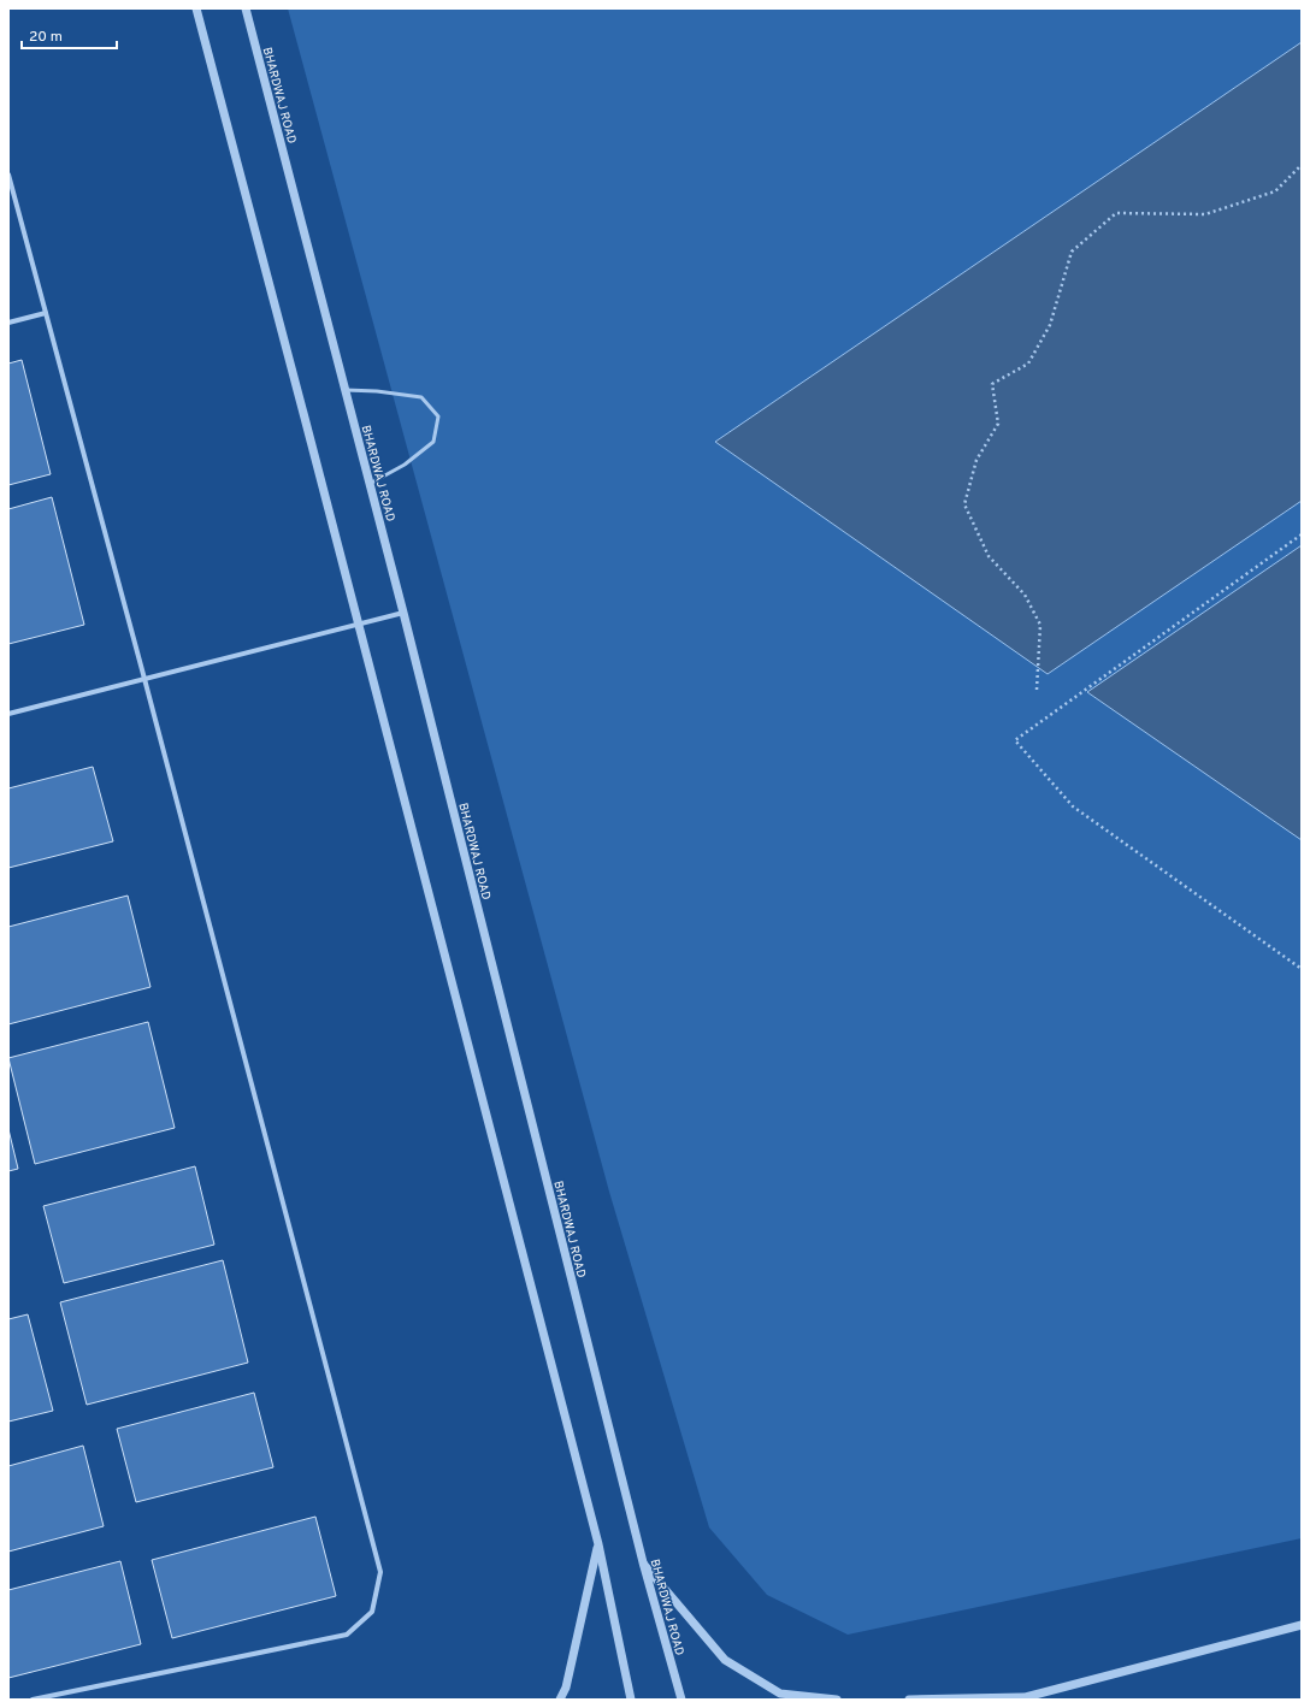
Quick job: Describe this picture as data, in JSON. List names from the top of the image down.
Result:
{
  "streets": {
    "street": ["BHARDWAJ ROAD"]
  },
  "scale_bar": "20 m"
}
